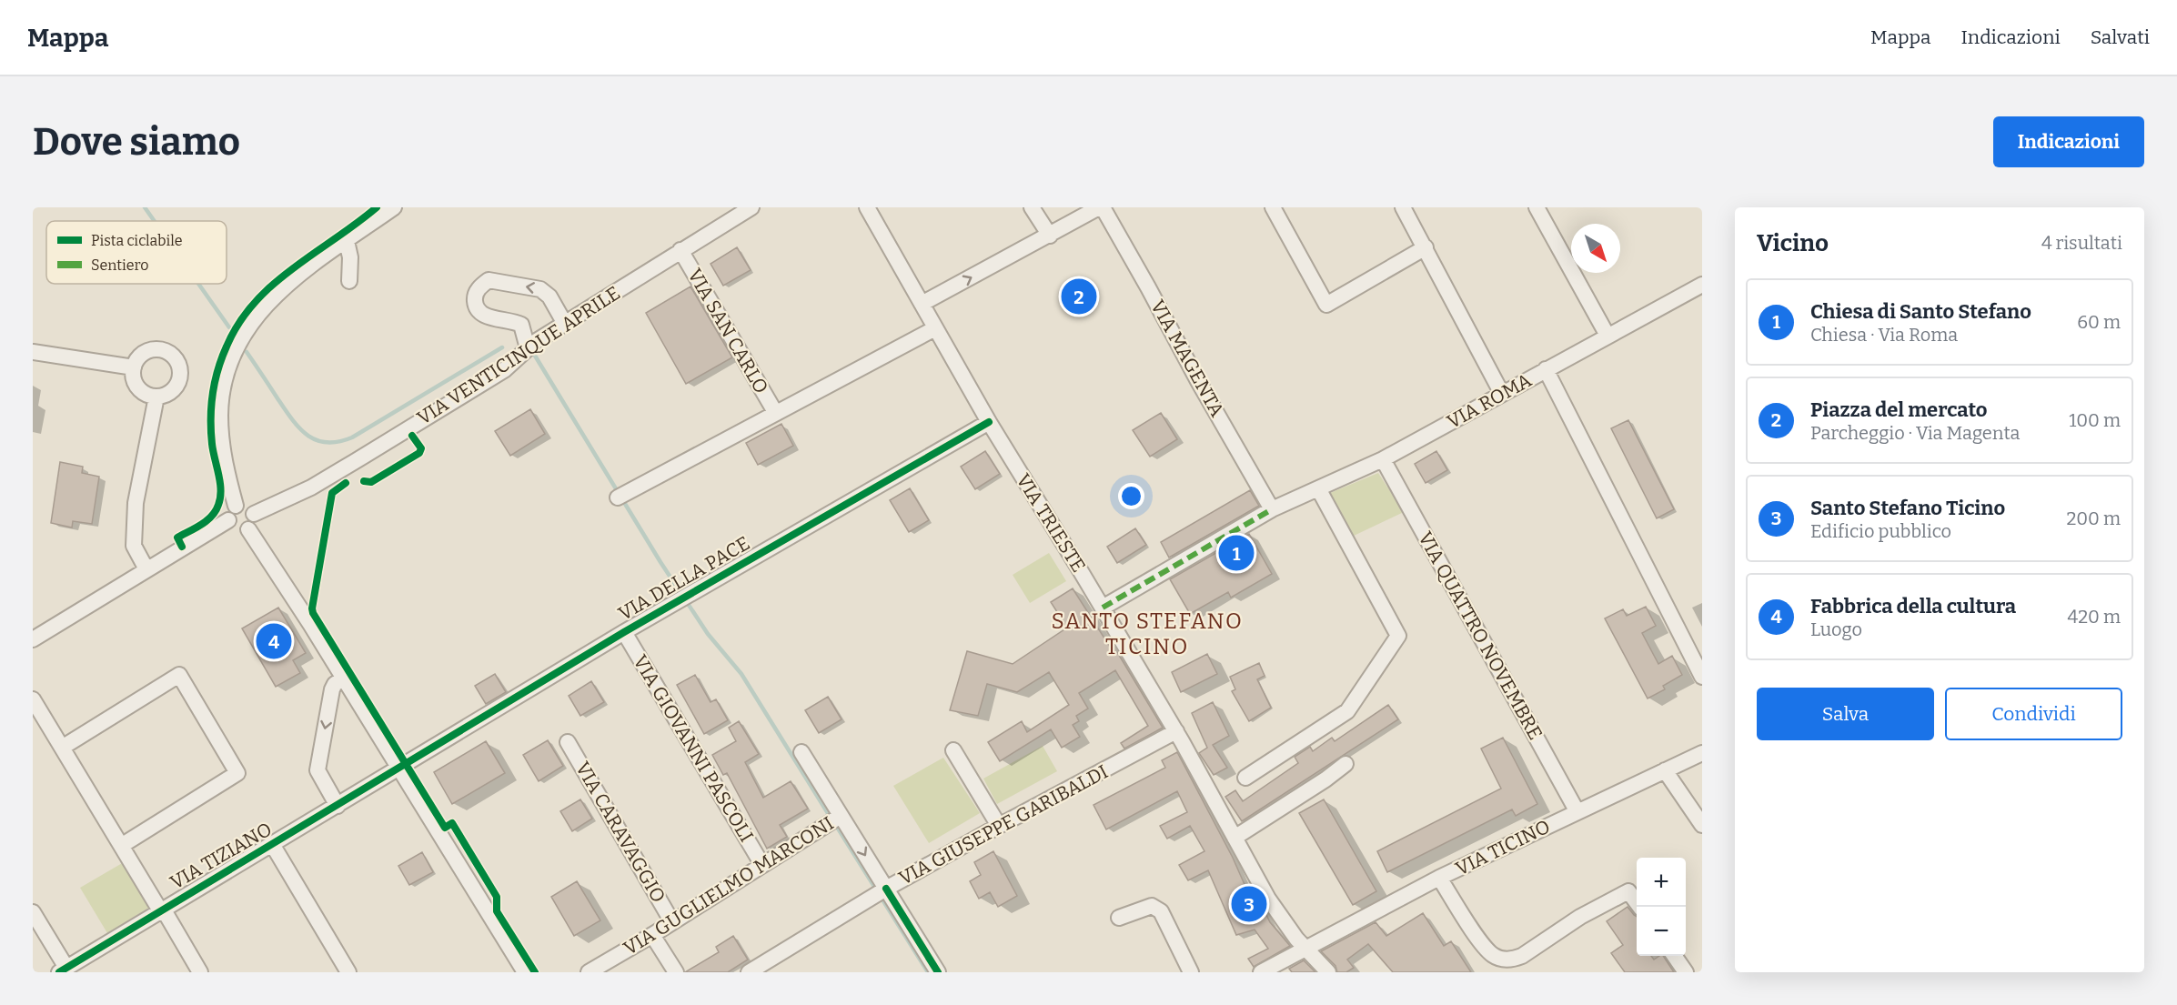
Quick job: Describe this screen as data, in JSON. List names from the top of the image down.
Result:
{
  "streets": {
    "street": [
      "VIA SAN CARLO",
      "VIA VENTICINQUE APRILE",
      "VIA MAGENTA",
      "VIA ROMA",
      "VIA TRIESTE",
      "VIA DELLA PACE",
      "VIA QUATTRO NOVEMBRE",
      "VIA GIOVANNI PASCOLI",
      "VIA GIUSEPPE GARIBALDI",
      "VIA CARAVAGGIO",
      "VIA TICINO",
      "VIA TIZIANO",
      "VIA GUGLIELMO MARCONI"
    ]
  },
  "crossings": [
    ["VIA SAN CARLO", "VIA VENTICINQUE APRILE"],
    ["VIA MAGENTA", "VIA ROMA"],
    ["VIA ROMA", "VIA TRIESTE"],
    ["VIA ROMA", "VIA QUATTRO NOVEMBRE"],
    ["VIA TRIESTE", "VIA DELLA PACE"],
    ["VIA TRIESTE", "VIA GIUSEPPE GARIBALDI"],
    ["VIA TRIESTE", "VIA TICINO"],
    ["VIA DELLA PACE", "VIA GIOVANNI PASCOLI"],
    ["VIA DELLA PACE", "VIA TIZIANO"],
    ["VIA QUATTRO NOVEMBRE", "VIA TICINO"],
    ["VIA GIOVANNI PASCOLI", "VIA GUGLIELMO MARCONI"],
    ["VIA CARAVAGGIO", "VIA GUGLIELMO MARCONI"]
  ],
  "districts": ["SANTO STEFANO TICINO"],
  "legend": ["Pista ciclabile", "Sentiero"],
  "north": "bottom right",
  "page": {
    "header": "Mappa",
    "nav": ["Mappa", "Indicazioni", "Salvati"],
    "buttons": [
      "Indicazioni",
      ["Salva", "Condividi"]
    ],
    "title": "Dove siamo",
    "heading": ["Vicino", "4 risultati"],
    "pins": [
      "2",
      "1",
      "4",
      "3"
    ],
    "list": [
      {
        "mark": "1",
        "name": "Chiesa di Santo Stefano",
        "note": "Chiesa · Via Roma",
        "value": "60 m"
      },
      {
        "mark": "2",
        "name": "Piazza del mercato",
        "note": "Parcheggio · Via Magenta",
        "value": "100 m"
      },
      {
        "mark": "3",
        "name": "Santo Stefano Ticino",
        "note": "Edificio pubblico",
        "value": "200 m"
      },
      {
        "mark": "4",
        "name": "Fabbrica della cultura",
        "note": "Luogo",
        "value": "420 m"
      }
    ],
    "map_buttons": ["+", "−"]
  }
}
